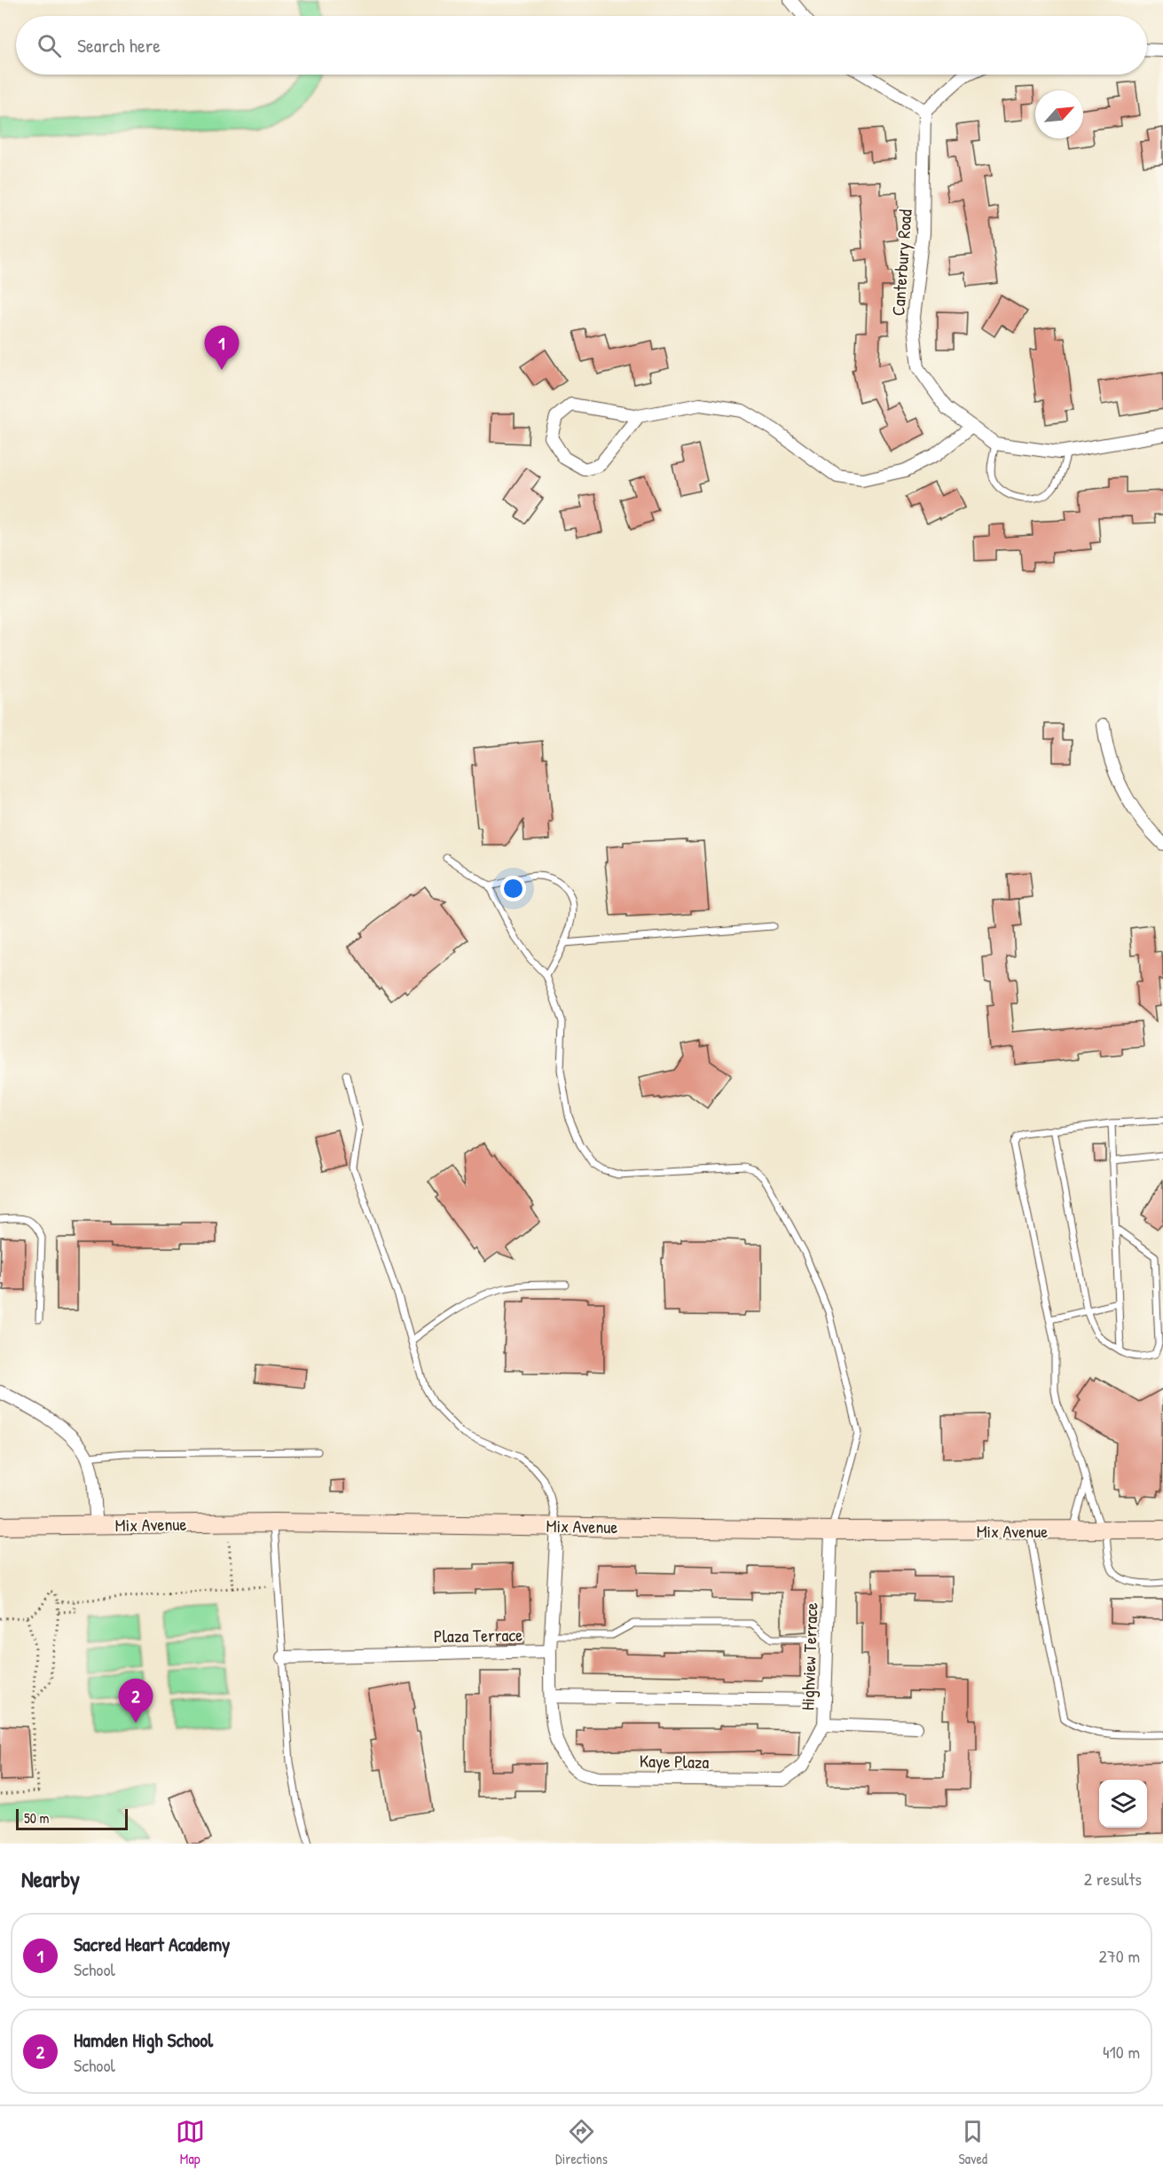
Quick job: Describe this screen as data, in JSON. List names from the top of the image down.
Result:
{
  "streets": {
    "street": [
      "Canterbury Road",
      "Mix Avenue",
      "Plaza Terrace",
      "Highview Terrace",
      "Kaye Plaza"
    ]
  },
  "crossings": [
    ["Mix Avenue", "Highview Terrace"],
    ["Plaza Terrace", "Kaye Plaza"],
    ["Highview Terrace", "Kaye Plaza"]
  ],
  "scale_bar": "50 m",
  "north": "top right",
  "page": {
    "search": "Search here",
    "pins": ["1", "2"],
    "scale": "50 m",
    "heading": ["Nearby", "2 results"],
    "list": [
      {
        "mark": "1",
        "name": "Sacred Heart Academy",
        "note": "School",
        "value": "270 m"
      },
      {
        "mark": "2",
        "name": "Hamden High School",
        "note": "School",
        "value": "410 m"
      }
    ],
    "nav": ["Map", "Directions", "Saved"]
  }
}
